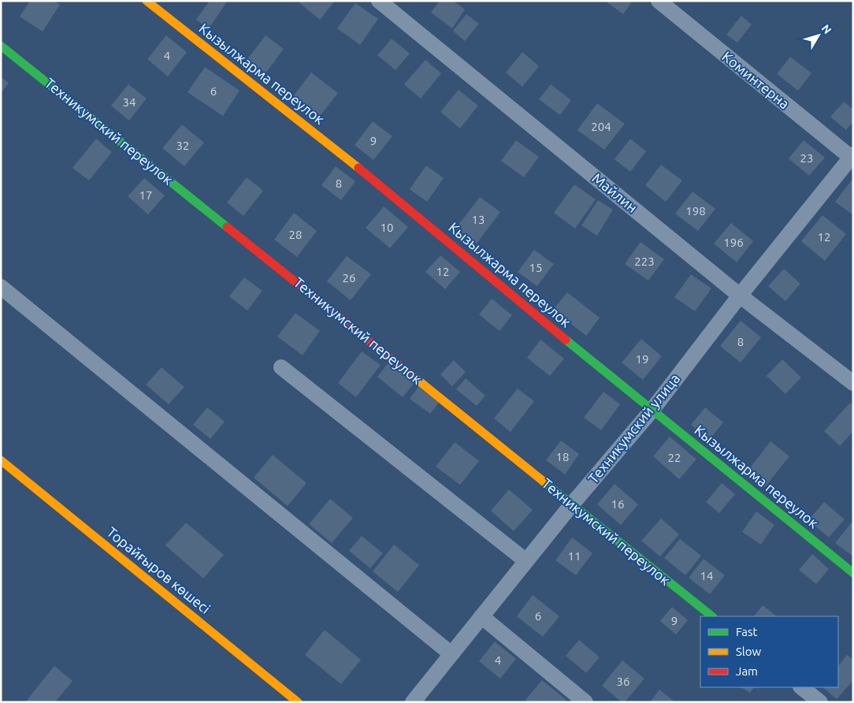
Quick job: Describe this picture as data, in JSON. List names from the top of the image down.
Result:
{
  "streets": {
    "street": [
      "Кызылжарма переулок",
      "Коминтерна",
      "Техникумский переулок",
      "Майлин",
      "Техникумский улица",
      "Торайғыров көшесі"
    ]
  },
  "crossings": [
    ["Кызылжарма переулок", "Техникумский улица"],
    ["Коминтерна", "Техникумский улица"],
    ["Техникумский переулок", "Техникумский улица"],
    ["Майлин", "Техникумский улица"]
  ],
  "house_numbers": [
    "4",
    "6",
    "34",
    "204",
    "9",
    "32",
    "23",
    "8",
    "17",
    "198",
    "13",
    "10",
    "28",
    "12",
    "196",
    "223",
    "15",
    "12",
    "26",
    "8",
    "19",
    "18",
    "22",
    "16",
    "11",
    "14",
    "6",
    "9",
    "4",
    "36"
  ],
  "legend": ["Fast", "Slow", "Jam"],
  "north": "top right"
}
